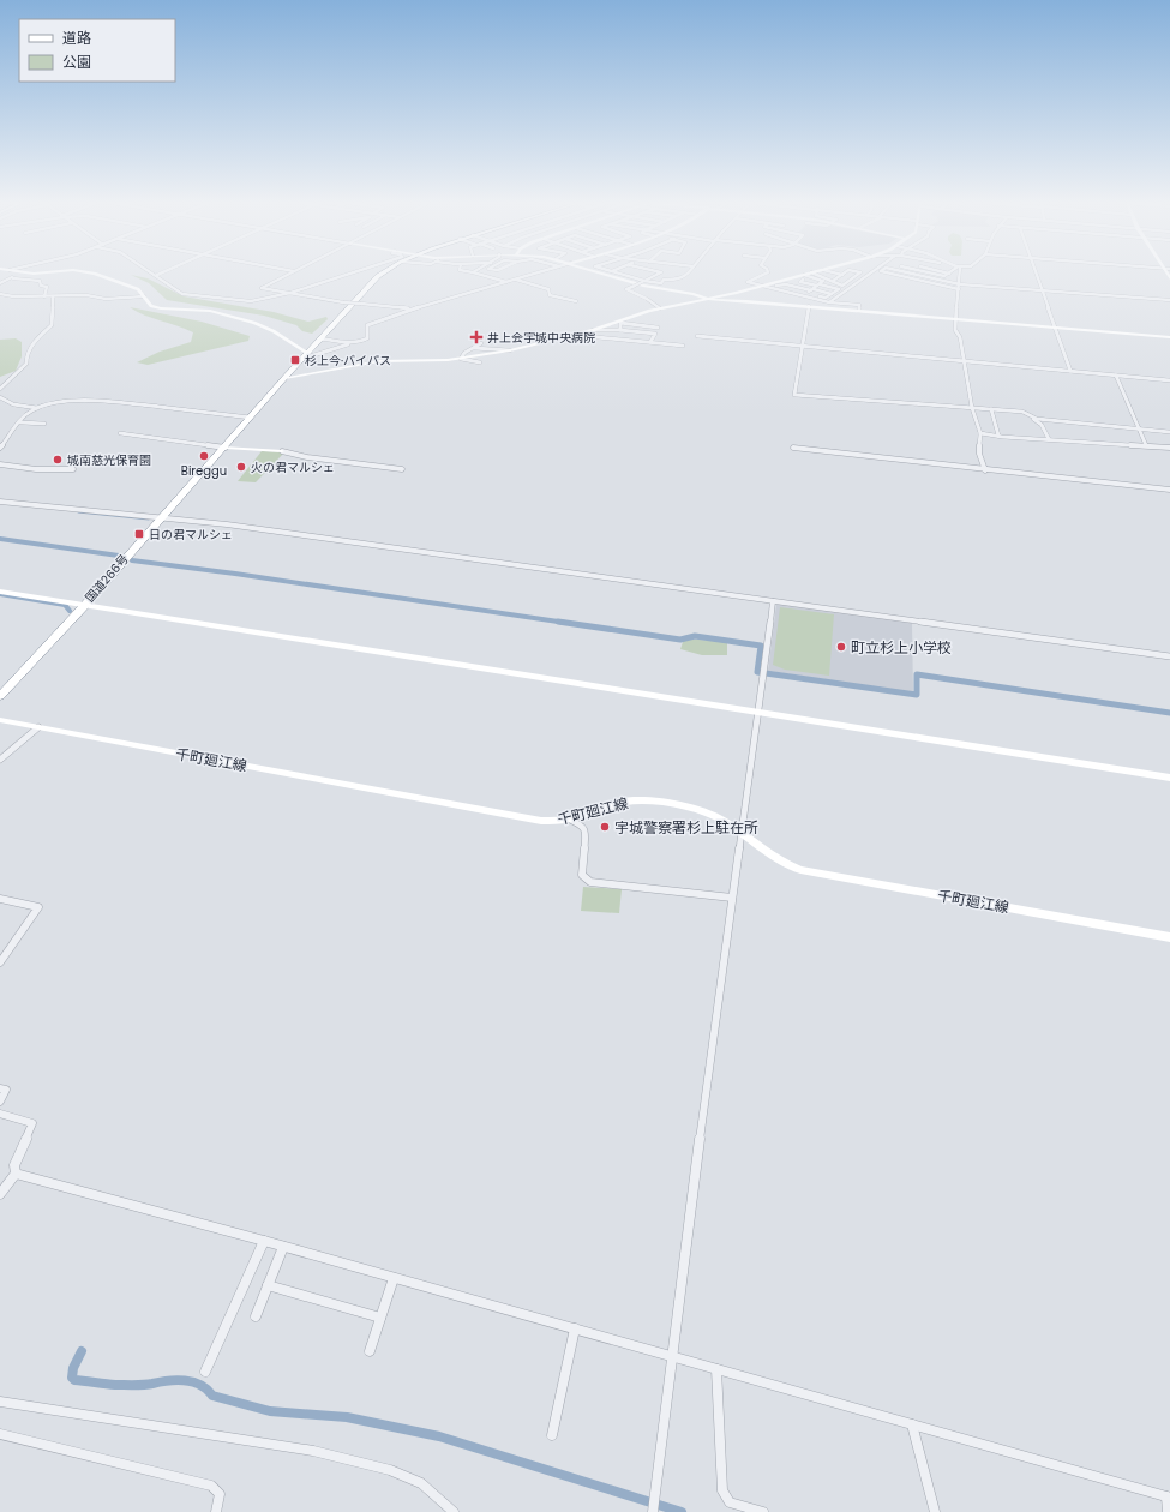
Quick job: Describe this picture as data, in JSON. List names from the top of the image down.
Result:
{
  "streets": {
    "highway": ["国道266号"],
    "street": ["千町廻江線"]
  },
  "places": {
    "health": ["井上会宇城中央病院"],
    "transit": ["杉上今·バイパス", "日の君マルシェ"],
    "other": [
      "Bireggu",
      "城南慈光保育園",
      "火の君マルシェ",
      "町立杉上小学校",
      "宇城警察署杉上駐在所"
    ]
  },
  "legend": ["道路", "公園"]
}
